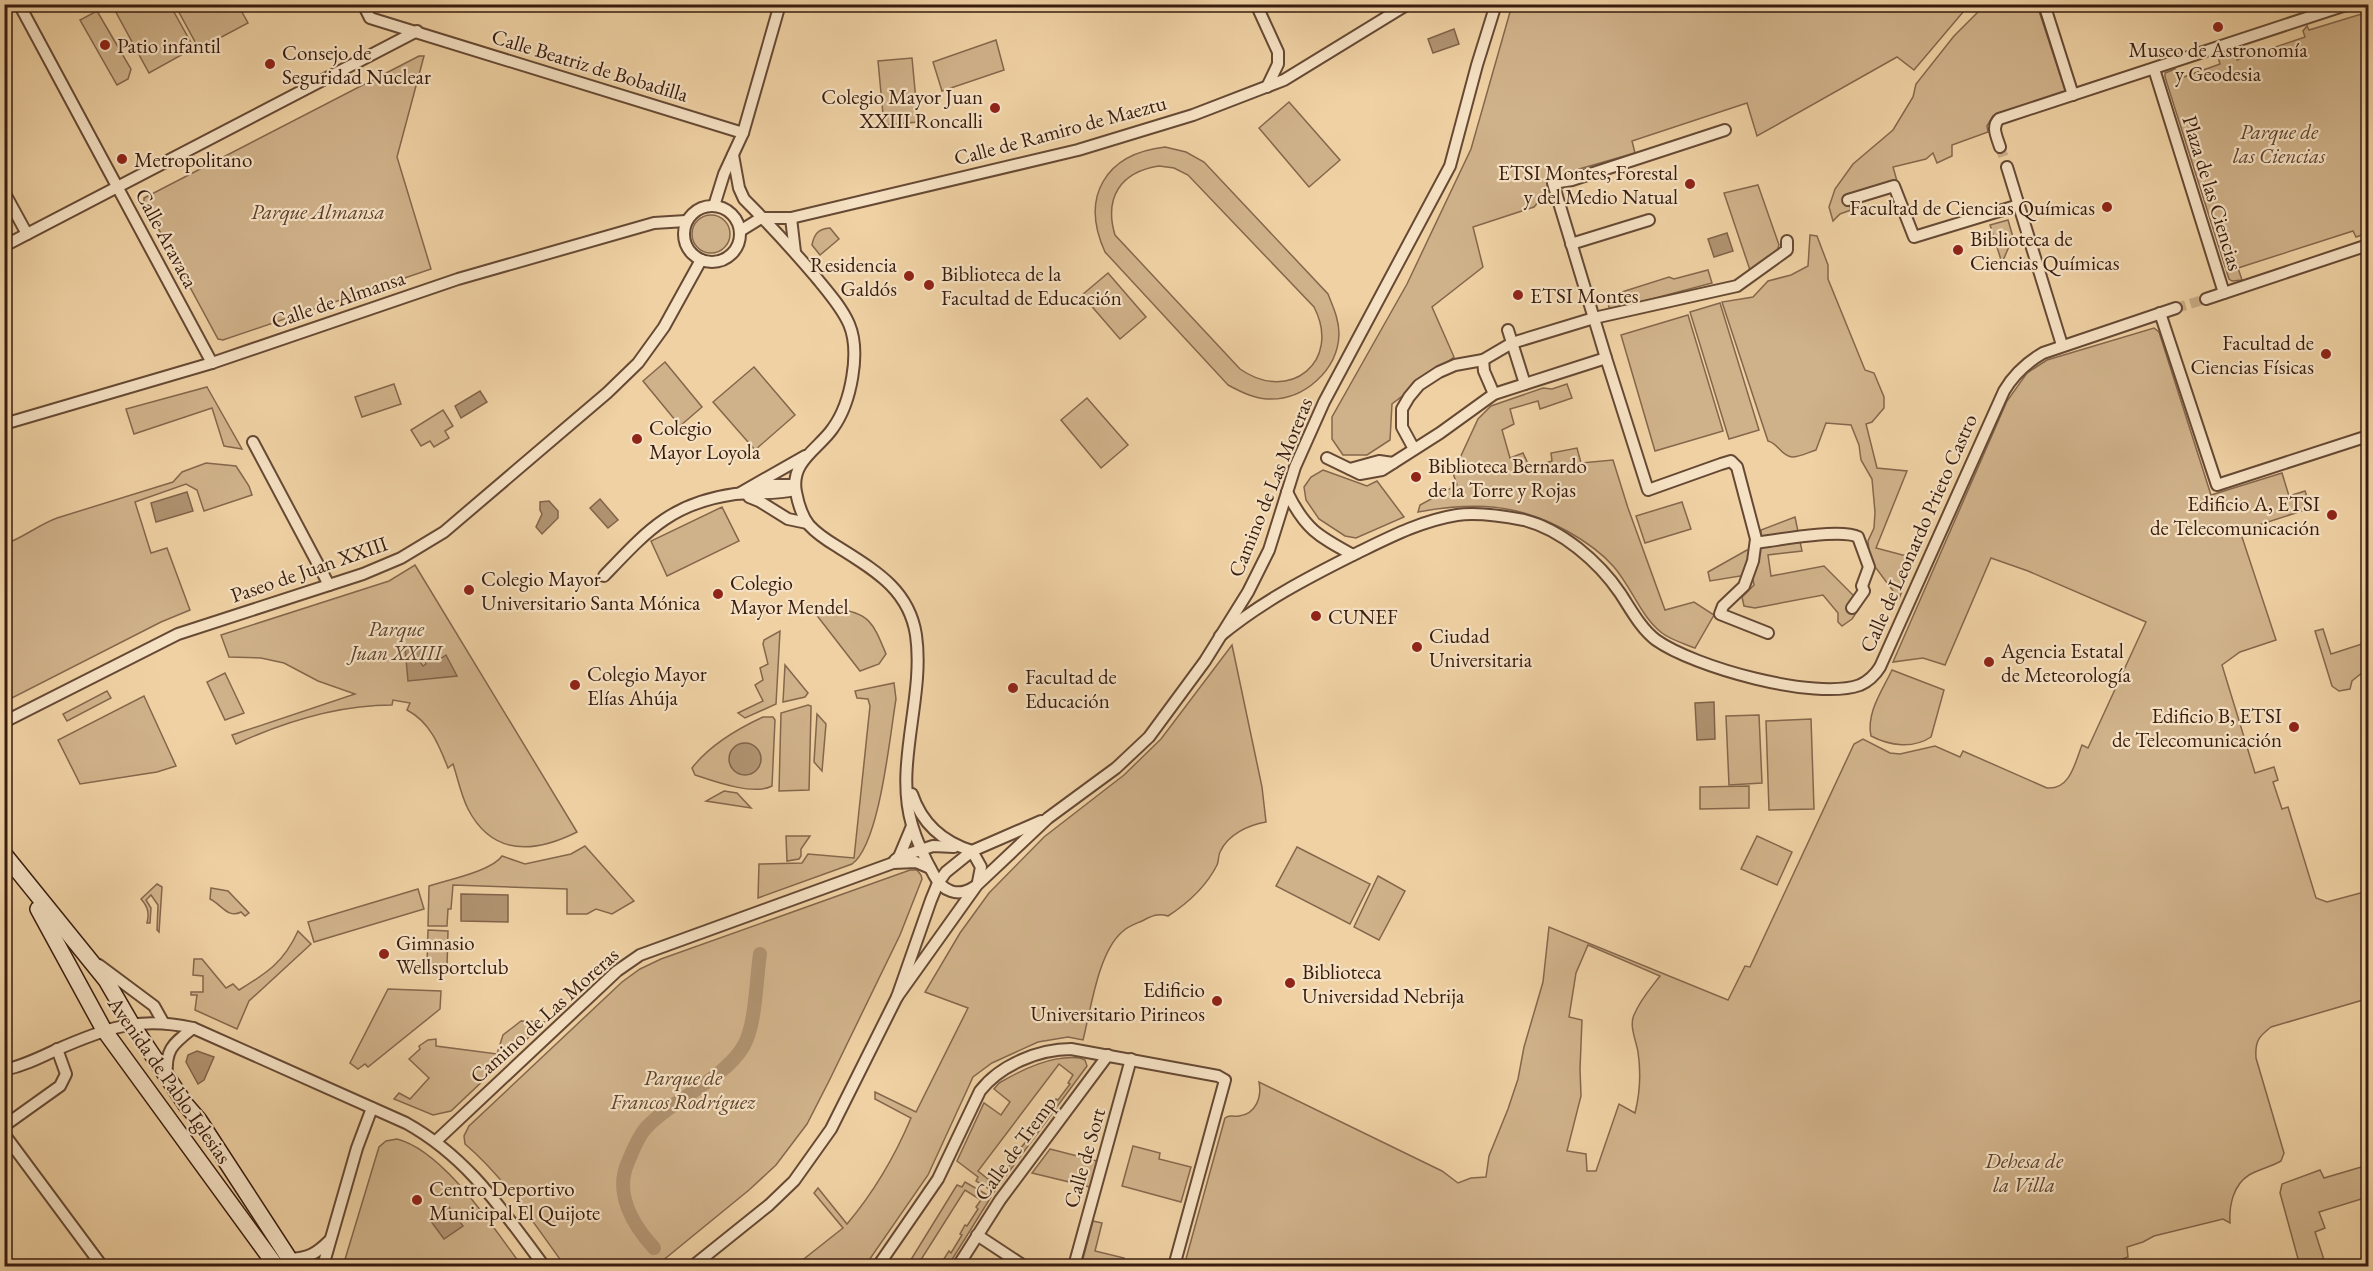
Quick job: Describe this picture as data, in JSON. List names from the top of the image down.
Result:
{
  "streets": {
    "street": [
      "Calle Beatriz de Bobadilla",
      "Calle de Ramiro de Maeztu",
      "Plaza de las Ciencias",
      "Calle Aravaca",
      "Calle de Almansa",
      "Camino de Las Moreras",
      "Calle de Leonardo Prieto Castro",
      "Paseo de Juan XXIII",
      "Avenida de Pablo Iglesias",
      "Calle de Tremp",
      "Calle de Sort"
    ]
  },
  "crossings": [
    ["Calle Aravaca", "Calle de Almansa"],
    ["Calle de Almansa", "Paseo de Juan XXIII"],
    ["Camino de Las Moreras", "Calle de Leonardo Prieto Castro"]
  ],
  "parks": [
    "Parque de las Ciencias",
    "Parque Almansa",
    "Parque Juan XXIII",
    "Parque de Francos Rodríguez",
    "Dehesa de la Villa"
  ],
  "places": [
    "Museo de Astronomía y Geodesia",
    "Patio infantil",
    "Consejo de Seguridad Nuclear",
    "Colegio Mayor Juan XXIII Roncalli",
    "Metropolitano",
    "ETSI Montes, Forestal y del Medio Natual",
    "Facultad de Ciencias Químicas",
    "Biblioteca de Ciencias Químicas",
    "Residencia Galdós",
    "Biblioteca de la Facultad de Educación",
    "ETSI Montes",
    "Facultad de Ciencias Físicas",
    "Colegio Mayor Loyola",
    "Biblioteca Bernardo de la Torre y Rojas",
    "Edificio A, ETSI de Telecomunicación",
    "Colegio Mayor Universitario Santa Mónica",
    "Colegio Mayor Mendel",
    "CUNEF",
    "Ciudad Universitaria",
    "Agencia Estatal de Meteorología",
    "Colegio Mayor Elías Ahúja",
    "Facultad de Educación",
    "Edificio B, ETSI de Telecomunicación",
    "Gimnasio Wellsportclub",
    "Biblioteca Universidad Nebrija",
    "Edificio Universitario Pirineos",
    "Centro Deportivo Municipal El Quijote"
  ]
}
